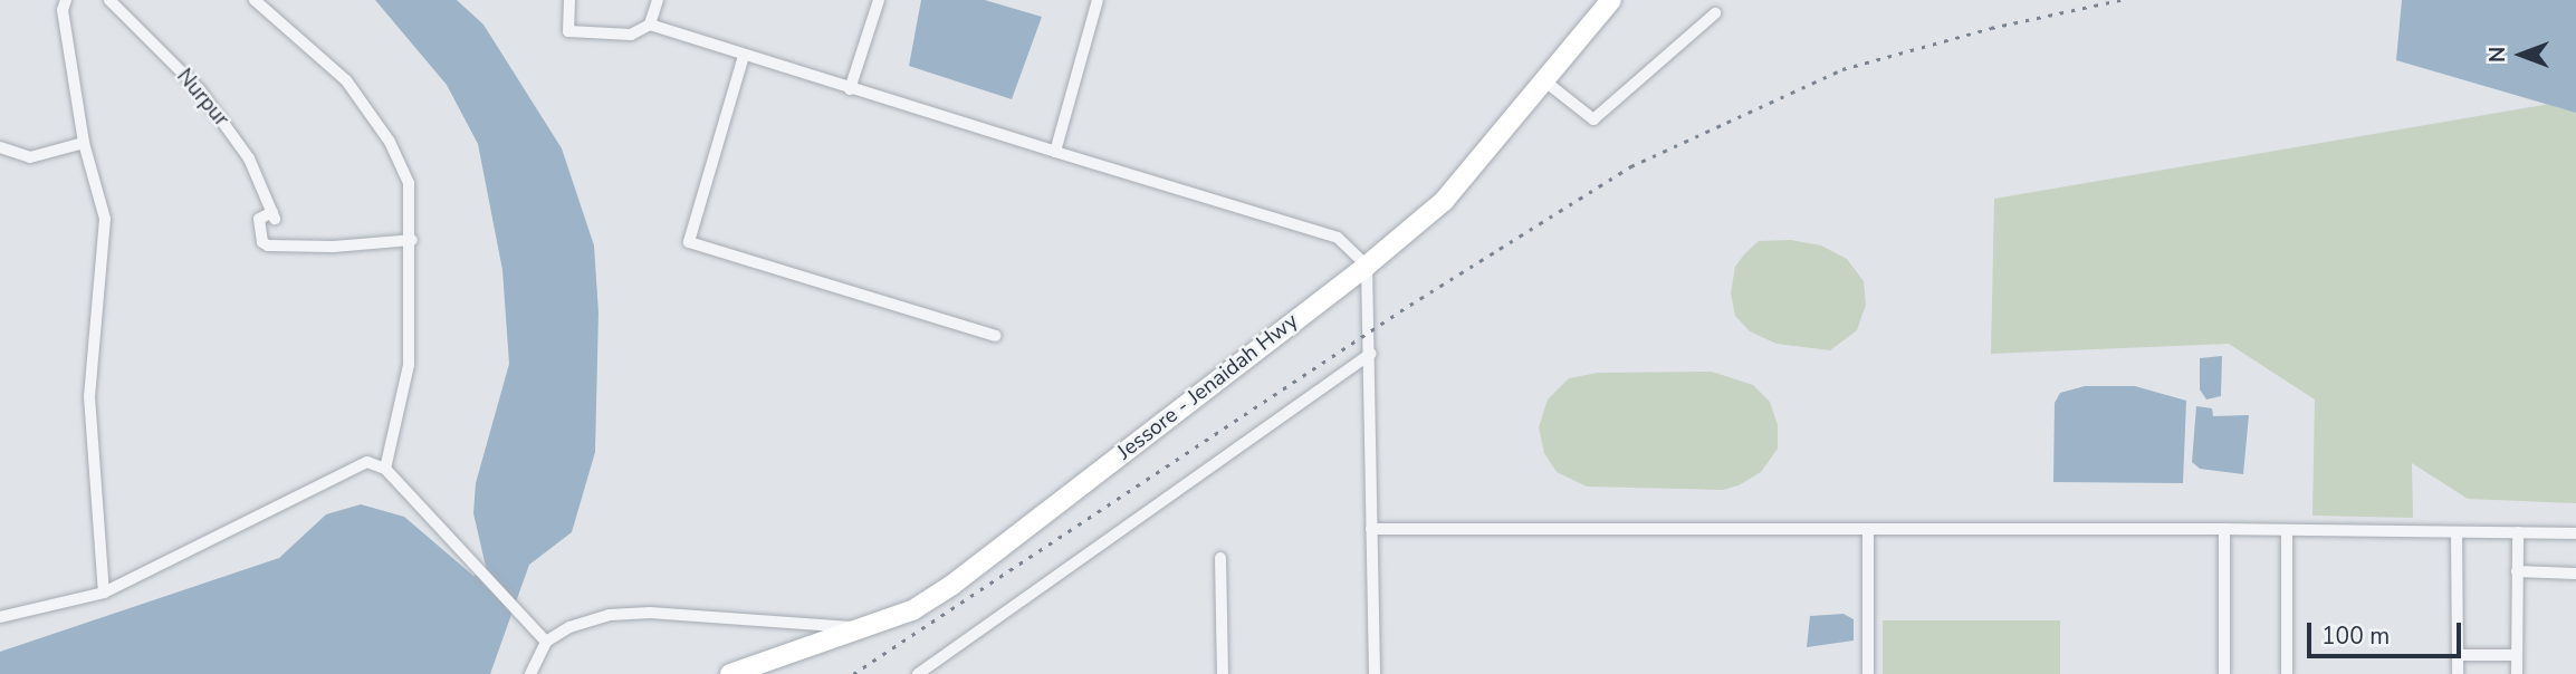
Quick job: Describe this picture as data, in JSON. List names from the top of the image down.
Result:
{
  "streets": {
    "highway": ["Jessore - Jenaidah Hwy"],
    "street": ["Nurpur"]
  },
  "scale_bar": "100 m",
  "north": "left"
}
